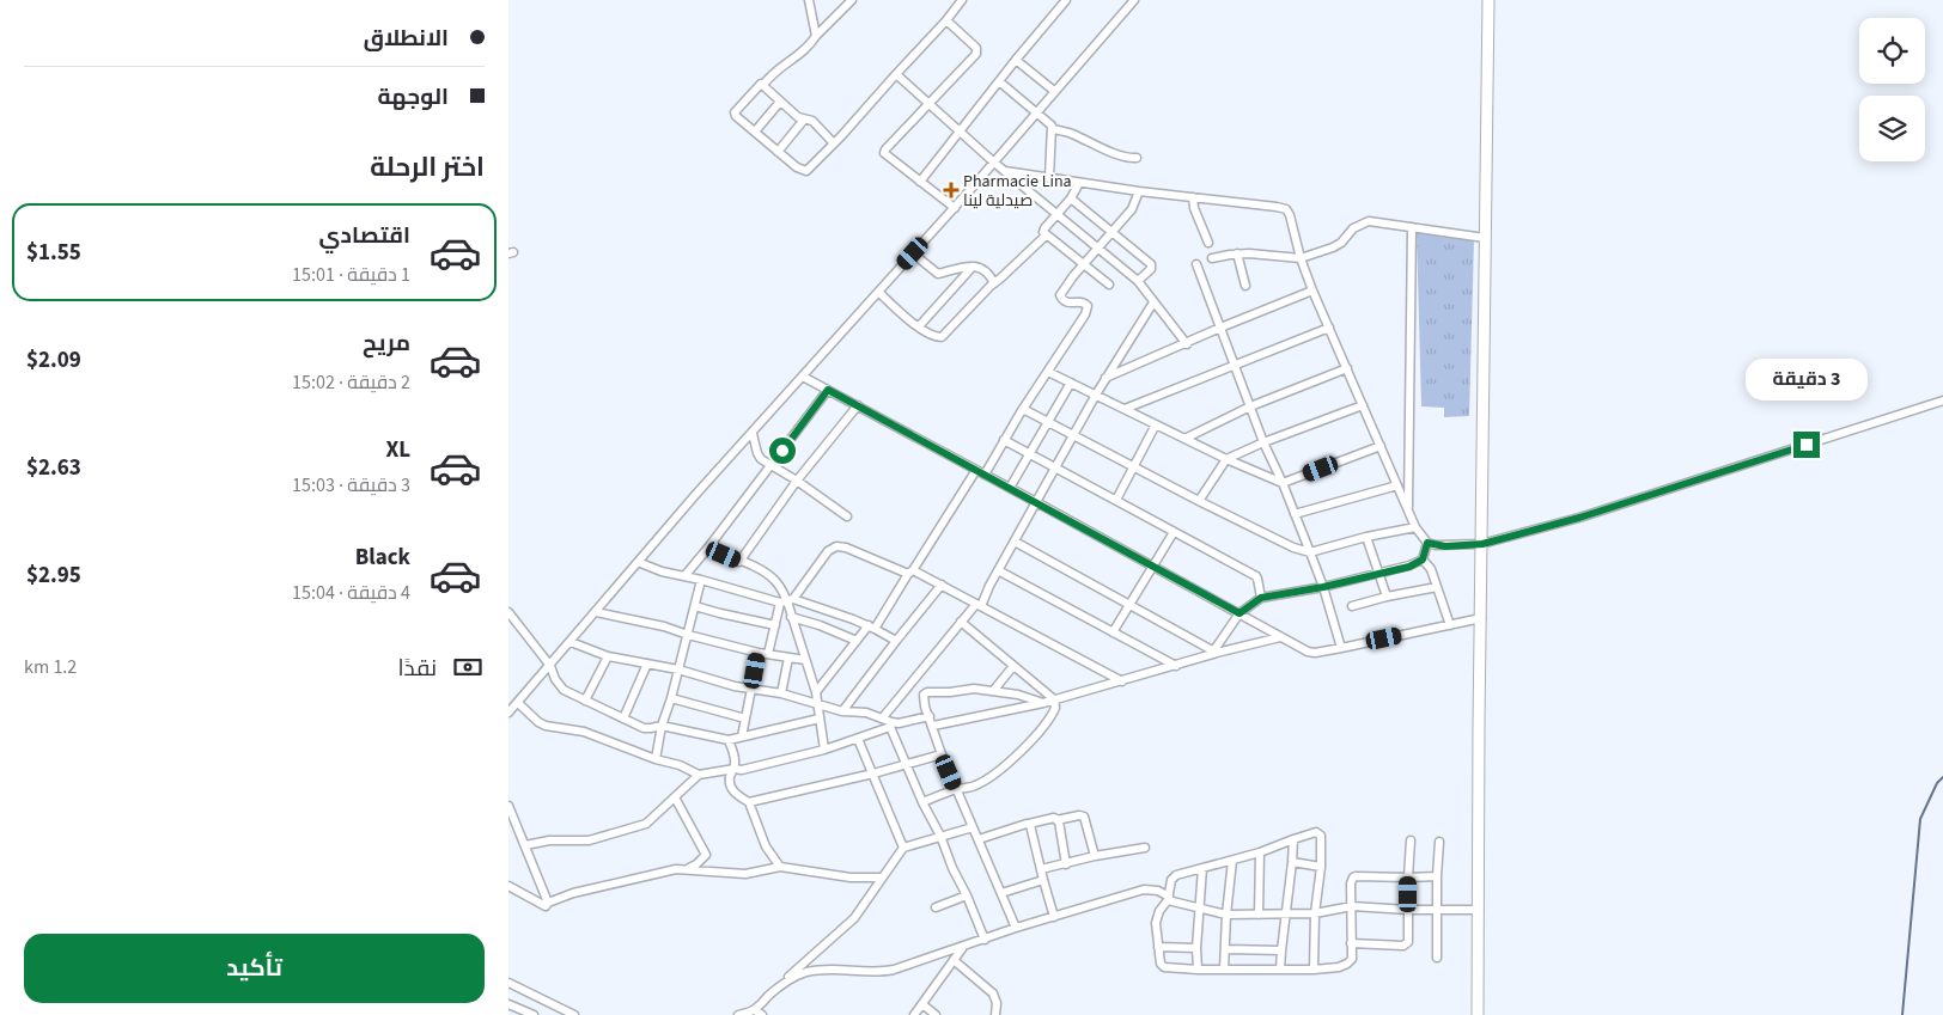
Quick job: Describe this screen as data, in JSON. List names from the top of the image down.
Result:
{
  "places": {
    "health": ["Pharmacie Lina صيدلية لينا"]
  },
  "page": {
    "banner": ["الانطلاق", "الوجهة"],
    "heading": "اختر الرحلة",
    "list": [
      {
        "name": "اقتصادي",
        "note": "1 دقيقة · 15:01",
        "value": "$1.55"
      },
      {
        "name": "مريح",
        "note": "2 دقيقة · 15:02",
        "value": "$2.09"
      },
      {
        "name": "XL",
        "note": "3 دقيقة · 15:03",
        "value": "$2.63"
      },
      {
        "name": "Black",
        "note": "4 دقيقة · 15:04",
        "value": "$2.95"
      }
    ],
    "bubble": "3 دقيقة",
    "pay": ["نقدًا", "1.2 km"],
    "buttons": "تأكيد"
  }
}
